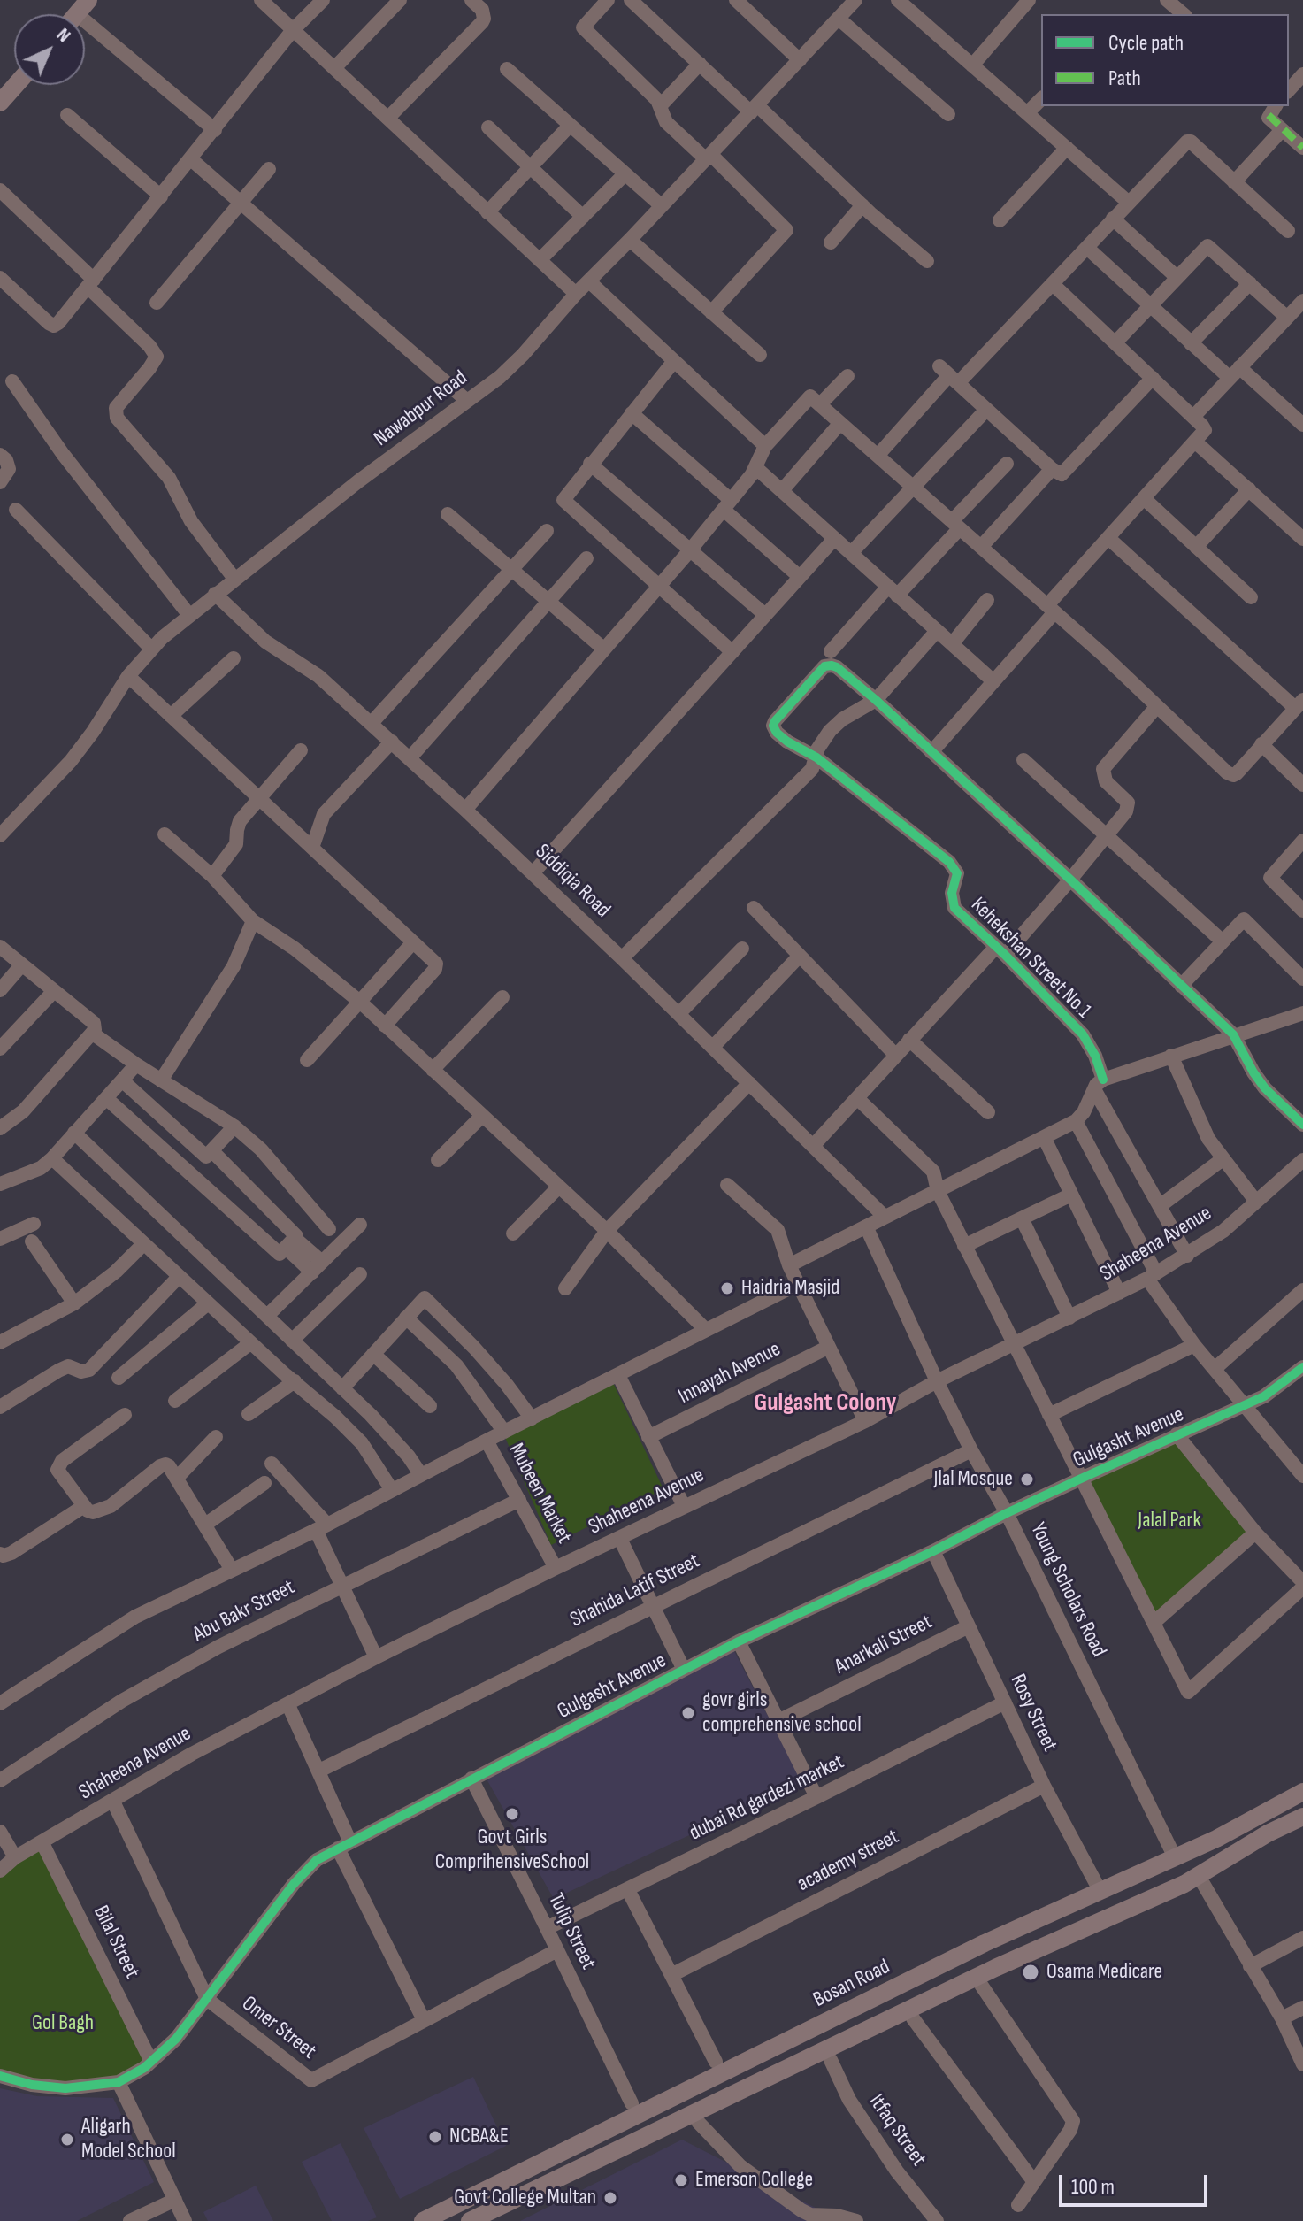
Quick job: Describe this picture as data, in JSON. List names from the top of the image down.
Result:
{
  "streets": {
    "main road": ["Bosan Road"],
    "street": [
      "Nawabpur Road",
      "Siddiqia Road",
      "Kehekshan Street No.1",
      "Shaheena Avenue",
      "Innayah Avenue",
      "Gulgasht Avenue",
      "Mubeen Market",
      "Young Scholars Road",
      "Shahida Latif Street",
      "Abu Bakr Street",
      "Anarkali Street",
      "Rosy Street",
      "dubai Rd gardezi market",
      "academy street",
      "Tulip Street",
      "Bilal Street",
      "Omer Street",
      "Itfaq Street"
    ]
  },
  "crossings": [
    ["Nawabpur Road", "Siddiqia Road"],
    ["Kehekshan Street No.1", "Shaheena Avenue"],
    ["Shaheena Avenue", "Mubeen Market"],
    ["Shaheena Avenue", "Young Scholars Road"],
    ["Shaheena Avenue", "Bilal Street"],
    ["Shaheena Avenue", "Omer Street"],
    ["Gulgasht Avenue", "Young Scholars Road"],
    ["Gulgasht Avenue", "Rosy Street"],
    ["Gulgasht Avenue", "Tulip Street"],
    ["Gulgasht Avenue", "Bilal Street"],
    ["Gulgasht Avenue", "Omer Street"],
    ["Mubeen Market", "Abu Bakr Street"],
    ["Young Scholars Road", "Shahida Latif Street"],
    ["Young Scholars Road", "Bosan Road"],
    ["Anarkali Street", "Rosy Street"],
    ["Rosy Street", "dubai Rd gardezi market"],
    ["Rosy Street", "academy street"],
    ["Rosy Street", "Bosan Road"],
    ["dubai Rd gardezi market", "Tulip Street"],
    ["Tulip Street", "Omer Street"]
  ],
  "districts": ["Gulgasht Colony"],
  "parks": ["Jalal Park", "Gol Bagh"],
  "places": [
    "Haidria Masjid",
    "Jlal Mosque",
    "govr girls comprehensive school",
    "Govt Girls ComprihensiveSchool",
    "Osama Medicare",
    "NCBA&E",
    "Aligarh Model School",
    "Emerson College",
    "Govt College Multan"
  ],
  "legend": ["Cycle path", "Path"],
  "scale_bar": "100 m",
  "north": "top right"
}
